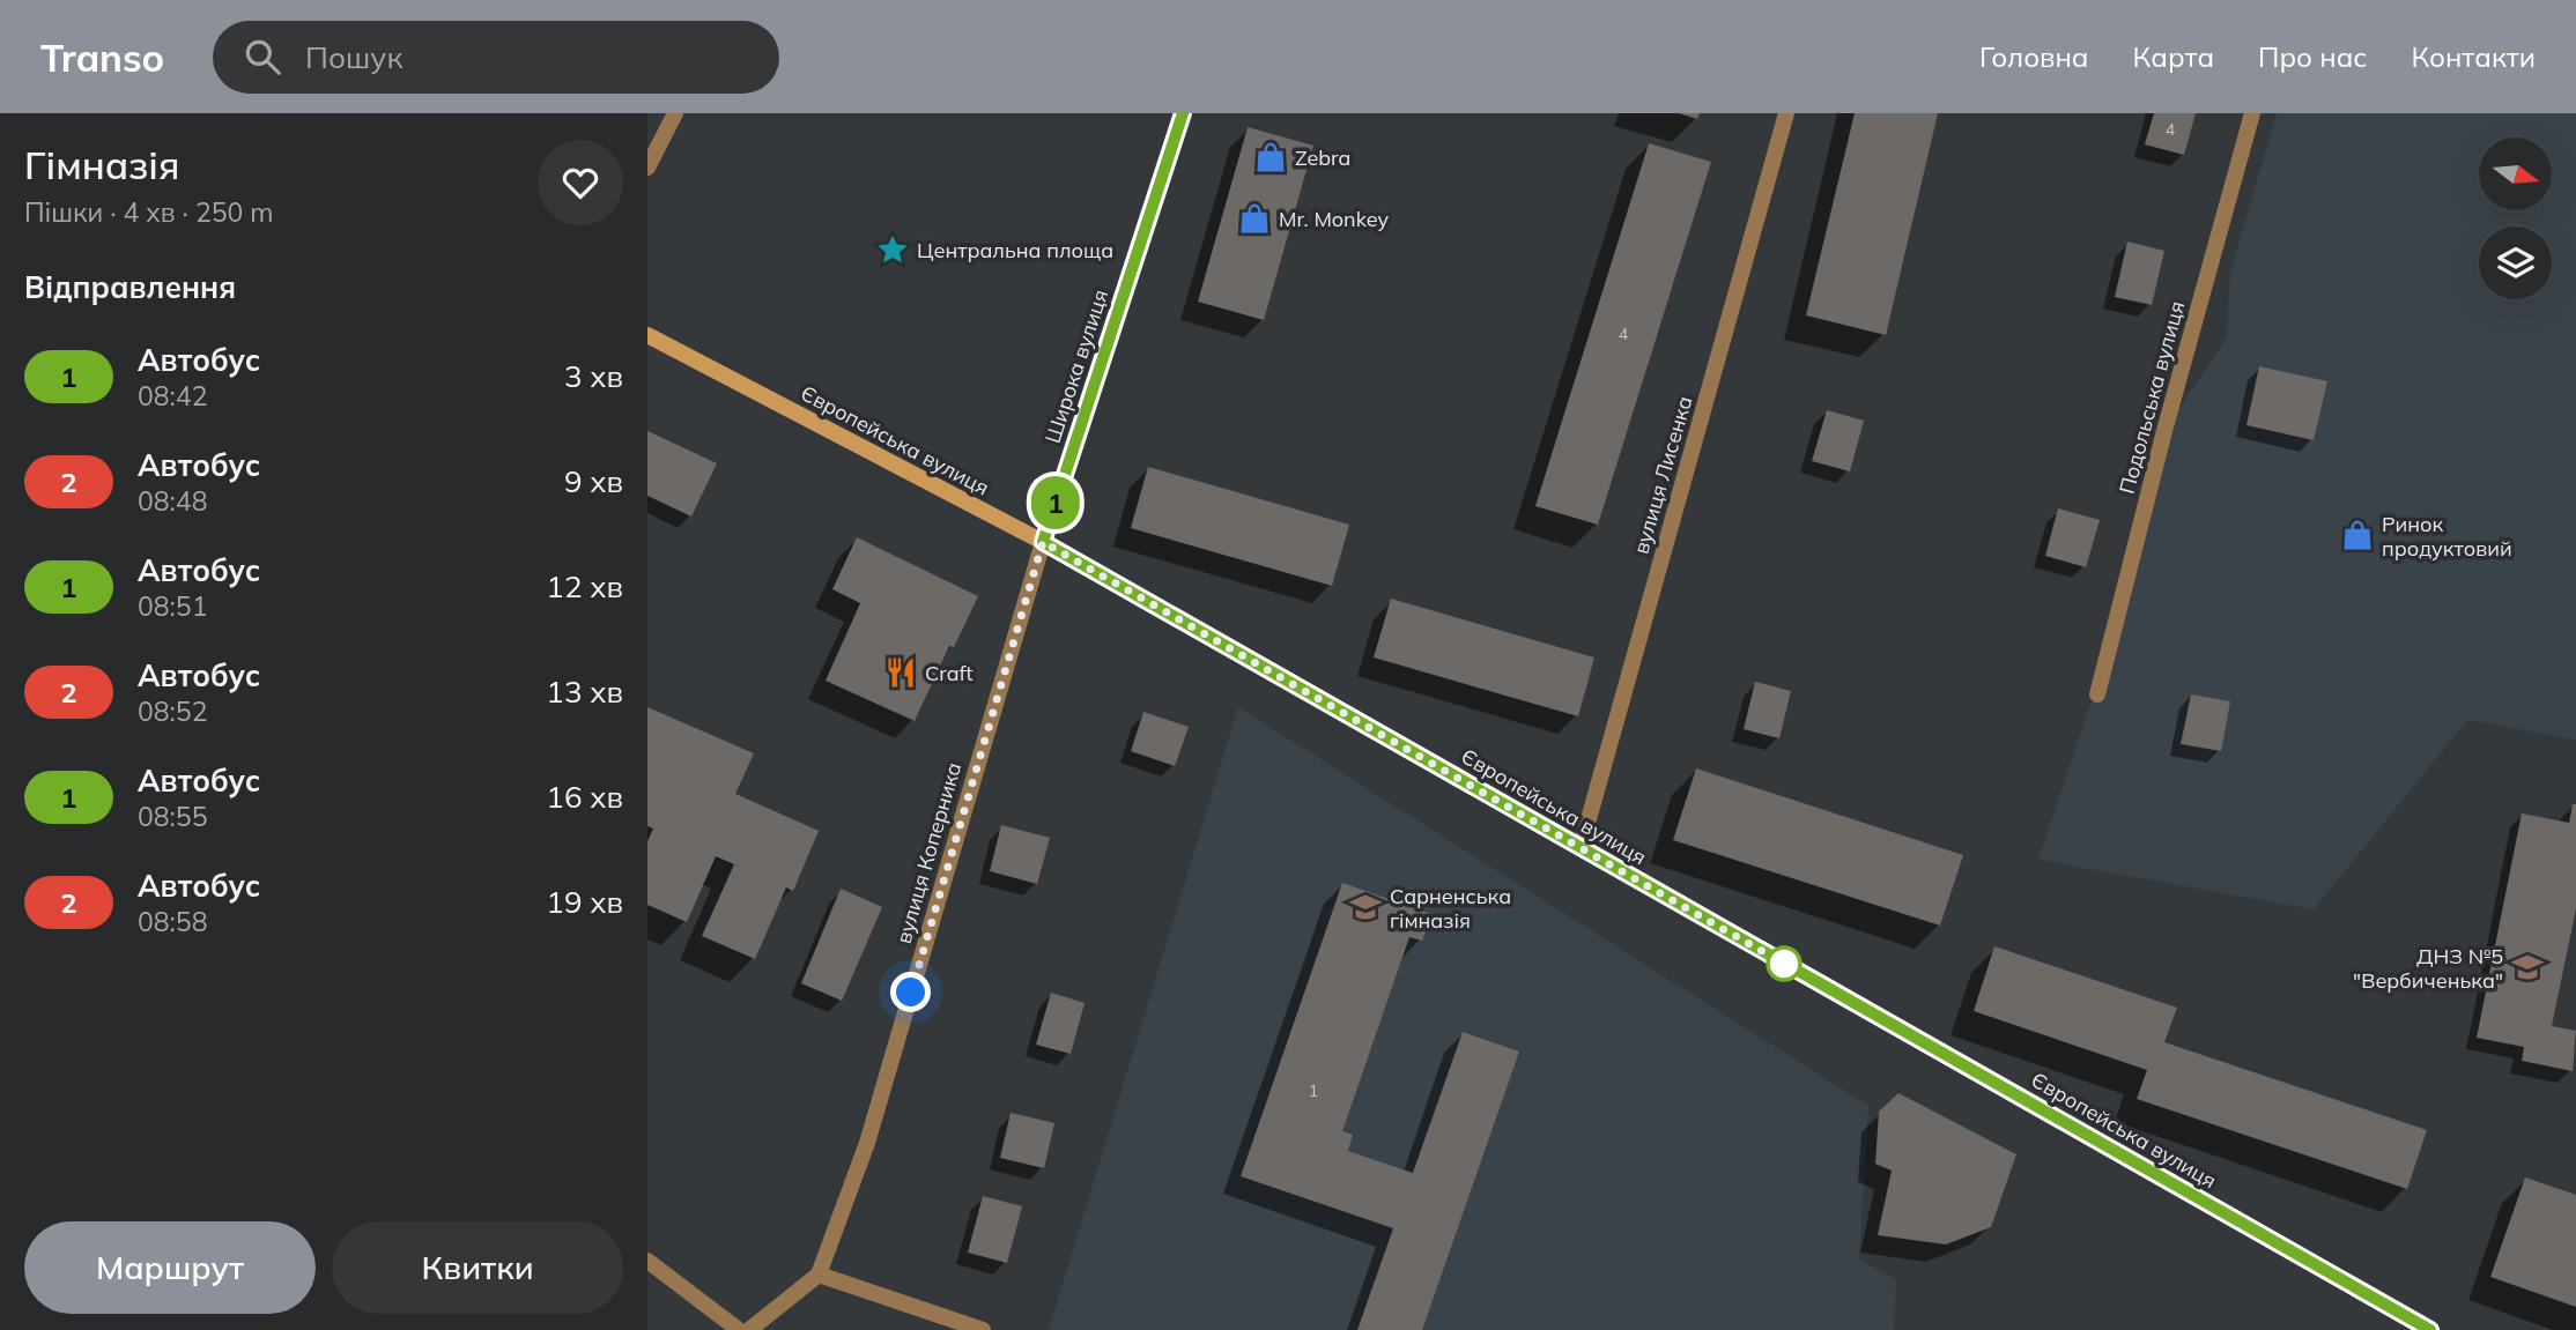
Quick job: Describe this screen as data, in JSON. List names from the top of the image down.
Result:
{
  "streets": {
    "main road": ["Європейська вулиця"],
    "street": [
      "Широка вулиця",
      "Подольська вулиця",
      "вулиця Лисенка",
      "вулиця Коперника"
    ]
  },
  "crossings": [
    ["Широка вулиця", "Європейська вулиця"],
    ["Широка вулиця", "вулиця Коперника"],
    ["Європейська вулиця", "вулиця Лисенка"],
    ["Європейська вулиця", "вулиця Коперника"]
  ],
  "places": {
    "shop": ["Zebra", "Mr. Monkey", "Ринок продуктовий"],
    "place": ["Центральна площа"],
    "restaurant": ["Craft"],
    "school or university": ["Сарненська гімназія", "ДНЗ №5 \"Вербиченька\""]
  },
  "lines": ["bus line 1"],
  "house_numbers": ["4", "4", "1"],
  "north": "right",
  "page": {
    "header": "Transo",
    "search": "Пошук",
    "nav": [
      "Головна",
      "Карта",
      "Про нас",
      "Контакти"
    ],
    "heading": [
      ["Гімназія", "Пішки · 4 хв · 250 m"],
      "Відправлення"
    ],
    "on_map": "1",
    "list": [
      {
        "mark": "1",
        "name": "Автобус",
        "note": "08:42",
        "value": "3 хв"
      },
      {
        "mark": "2",
        "name": "Автобус",
        "note": "08:48",
        "value": "9 хв"
      },
      {
        "mark": "1",
        "name": "Автобус",
        "note": "08:51",
        "value": "12 хв"
      },
      {
        "mark": "2",
        "name": "Автобус",
        "note": "08:52",
        "value": "13 хв"
      },
      {
        "mark": "1",
        "name": "Автобус",
        "note": "08:55",
        "value": "16 хв"
      },
      {
        "mark": "2",
        "name": "Автобус",
        "note": "08:58",
        "value": "19 хв"
      }
    ],
    "buttons": ["Маршрут", "Квитки"]
  }
}
